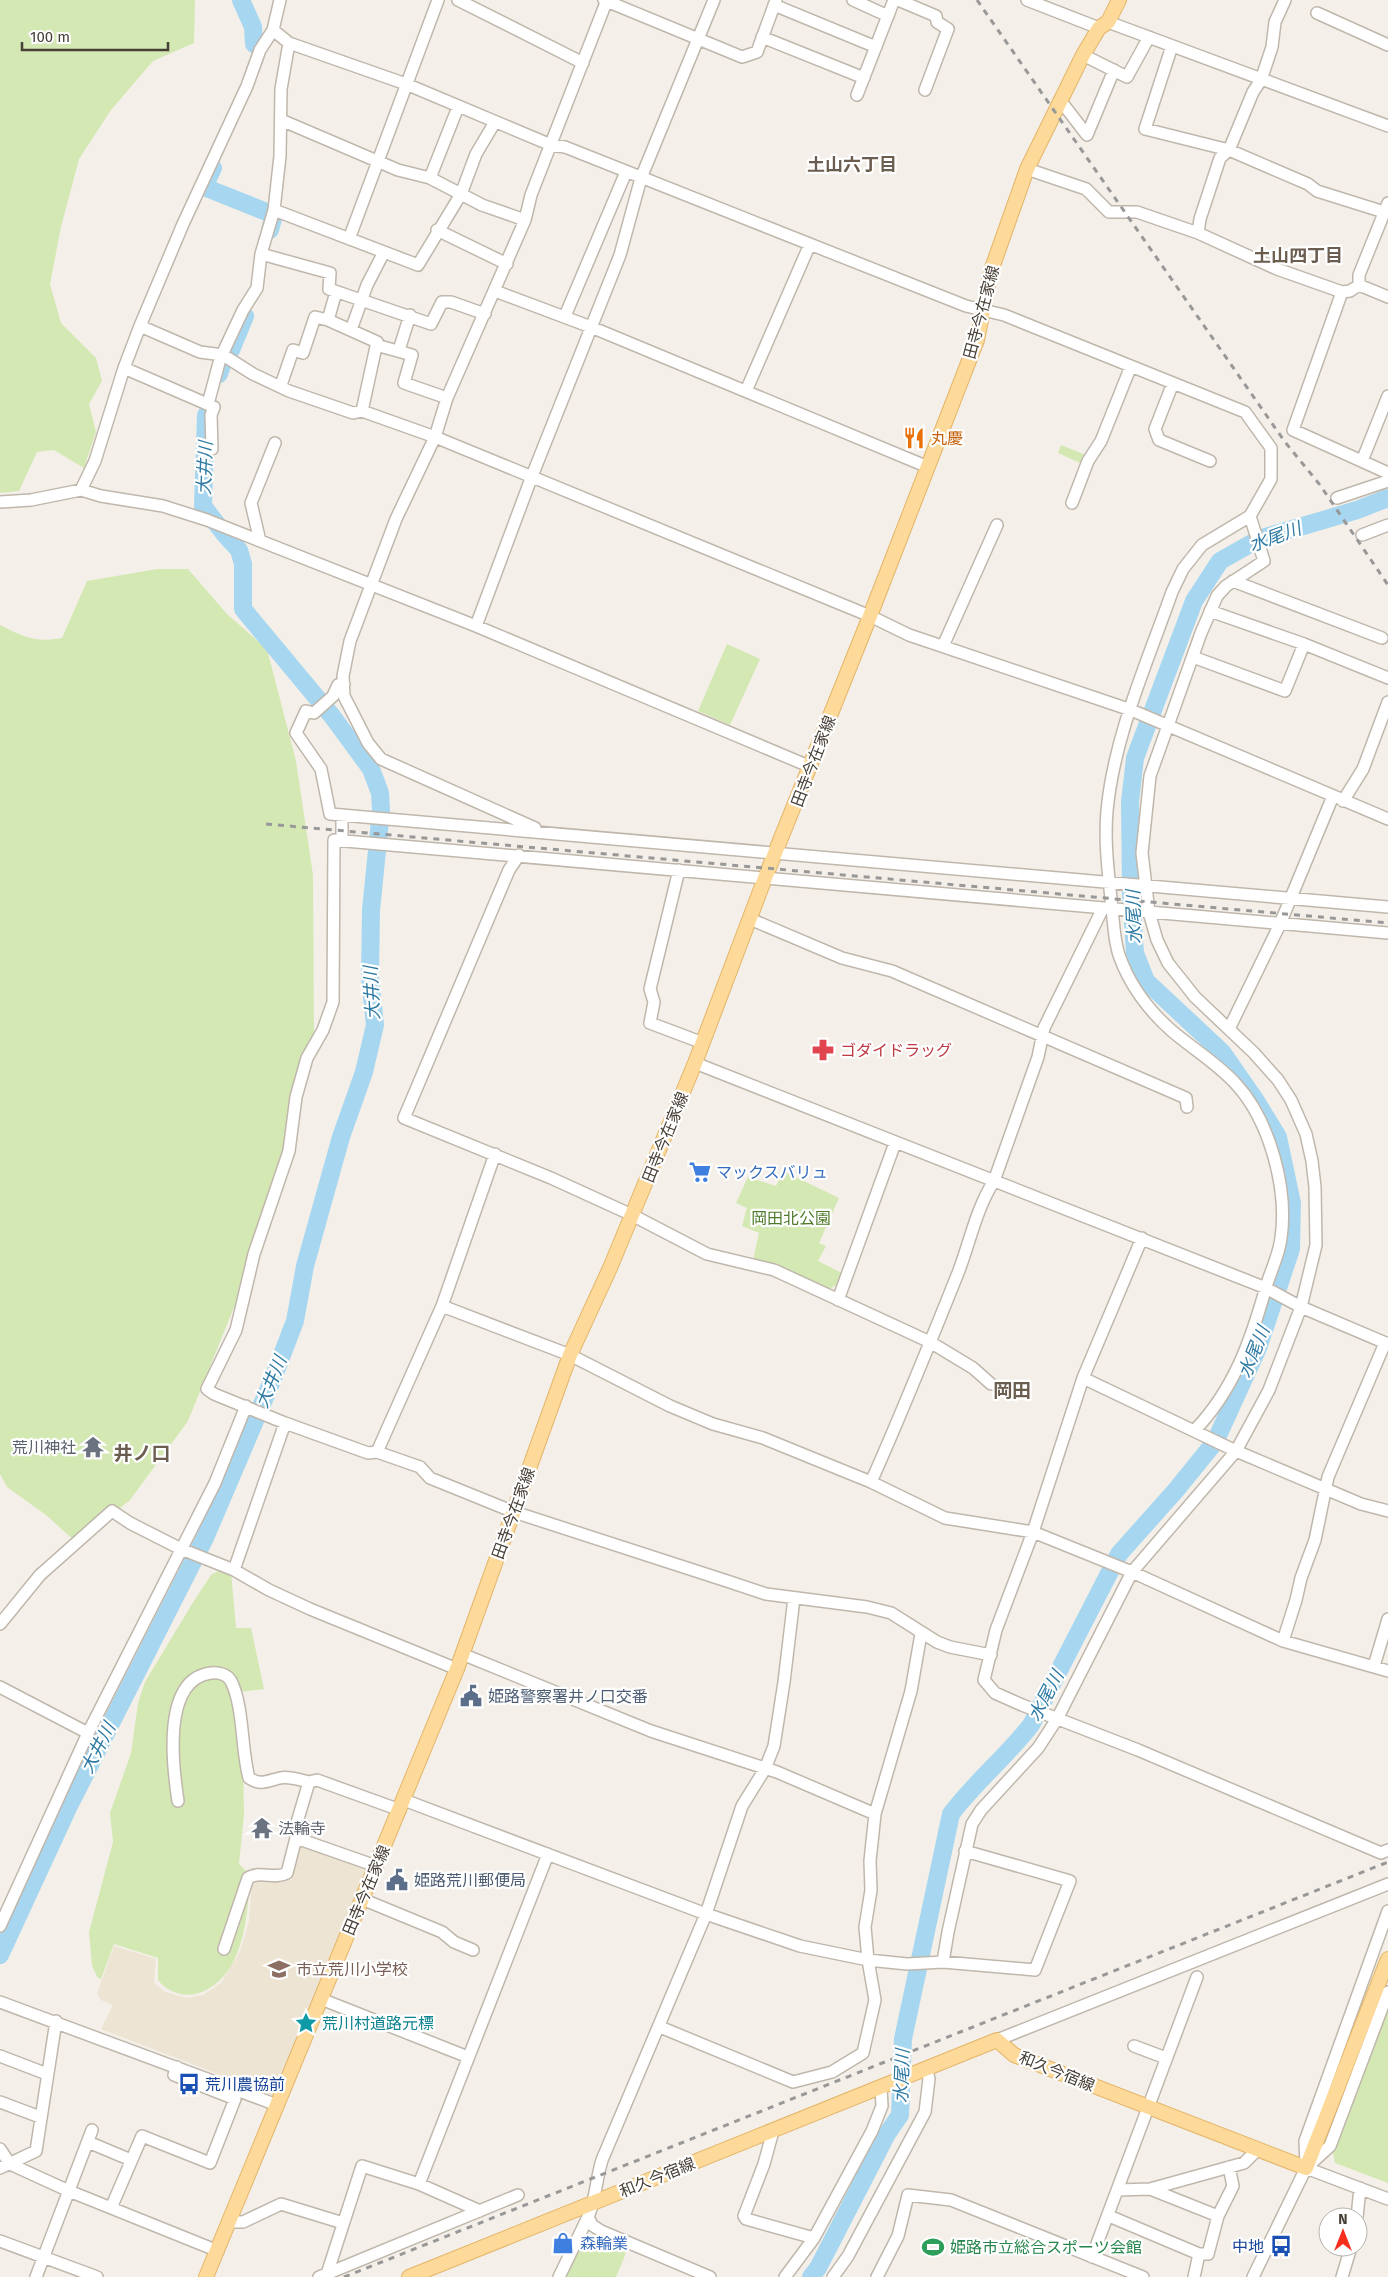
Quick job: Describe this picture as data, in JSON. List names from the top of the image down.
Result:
{
  "streets": {
    "main road": ["田寺今在家線", "和久今宿線"]
  },
  "districts": [
    "土山六丁目",
    "土山四丁目",
    "岡田",
    "井ノ口"
  ],
  "water": ["大井川", "水尾川"],
  "parks": ["岡田北公園"],
  "places": {
    "restaurant": ["丸慶"],
    "pharmacy": ["ゴダイドラッグ"],
    "supermarket": ["マックスバリュ"],
    "temple": ["荒川神社", "法輪寺"],
    "public building": ["姫路警察署井ノ口交番", "姫路荒川郵便局"],
    "school or university": ["市立荒川小学校"],
    "place": ["荒川村道路元標"],
    "bus stop": ["荒川農協前", "中地"],
    "shop": ["森輪業"],
    "sports": ["姫路市立総合スポーツ会館"]
  },
  "scale_bar": "100 m",
  "north": "top"
}
